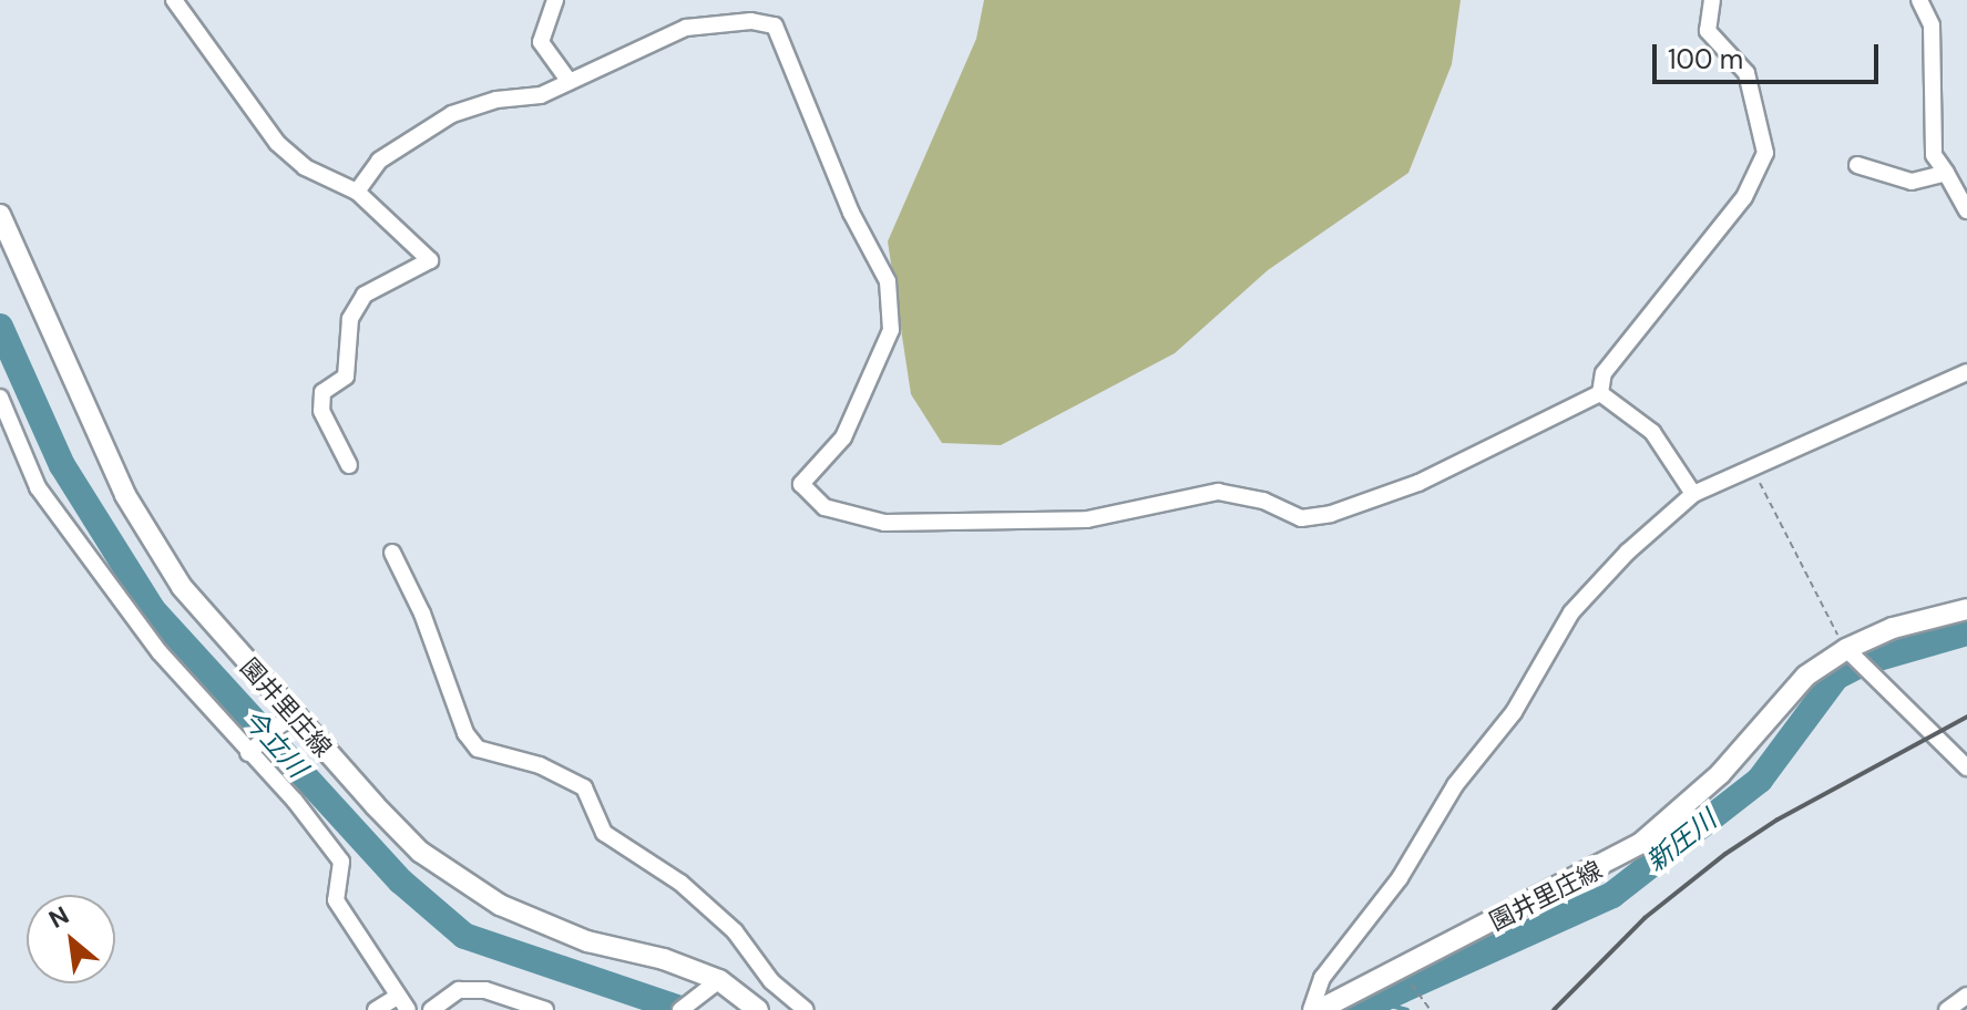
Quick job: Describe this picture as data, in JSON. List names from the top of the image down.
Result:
{
  "streets": {
    "main road": ["園井里庄線"]
  },
  "water": ["今立川", "新圧川"],
  "scale_bar": "100 m",
  "north": "top left"
}
